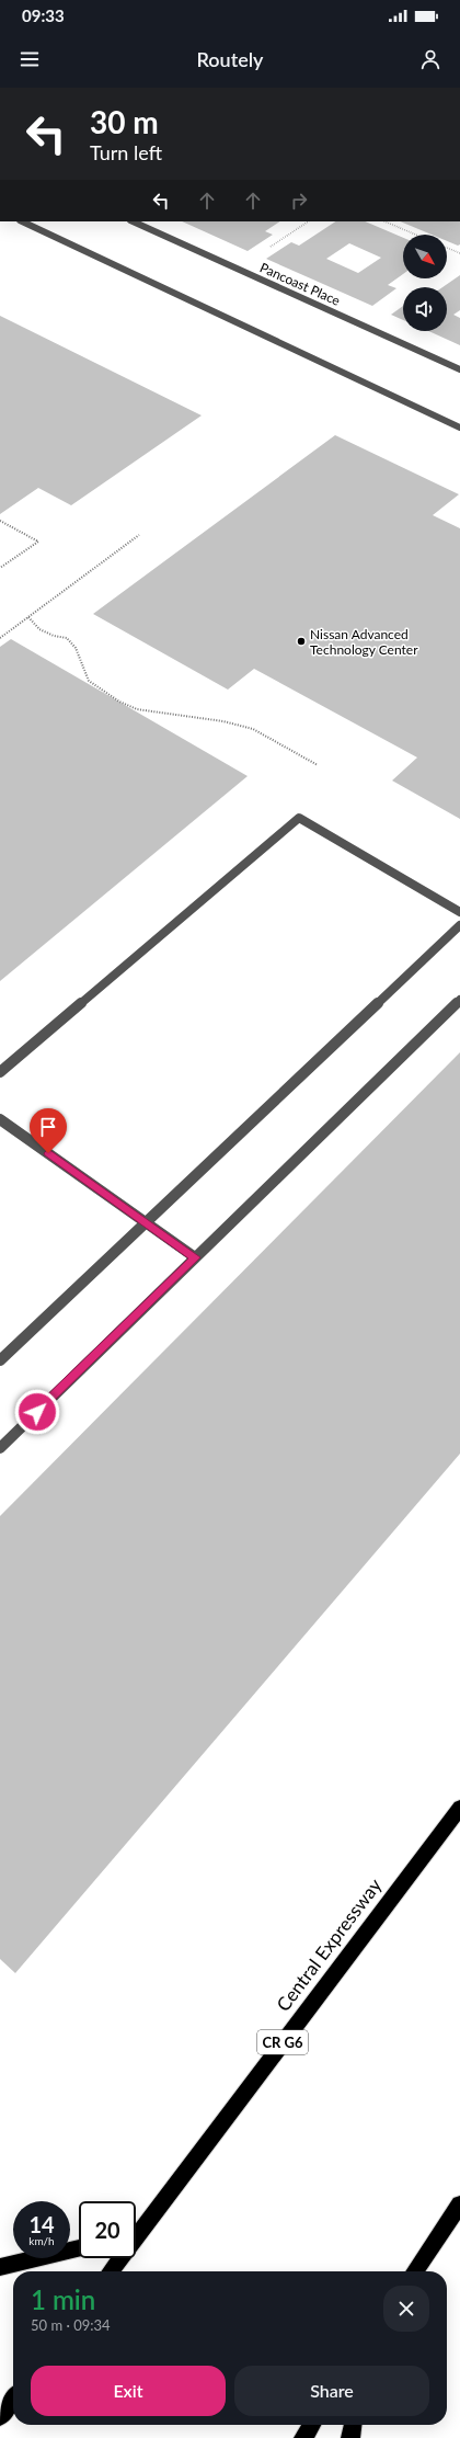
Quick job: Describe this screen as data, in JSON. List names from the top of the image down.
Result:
{
  "streets": {
    "highway": ["Central Expressway", "CR G6"],
    "street": ["Pancoast Place"]
  },
  "places": ["Nissan Advanced Technology Center"],
  "north": "bottom right",
  "page": {
    "status": "09:33",
    "header": "Routely",
    "turn": ["30 m", "Turn left"],
    "speed": "14 km/h",
    "limit": "20",
    "heading": ["1 min", "50 m · 09:34"],
    "buttons": ["Exit", "Share"]
  }
}
